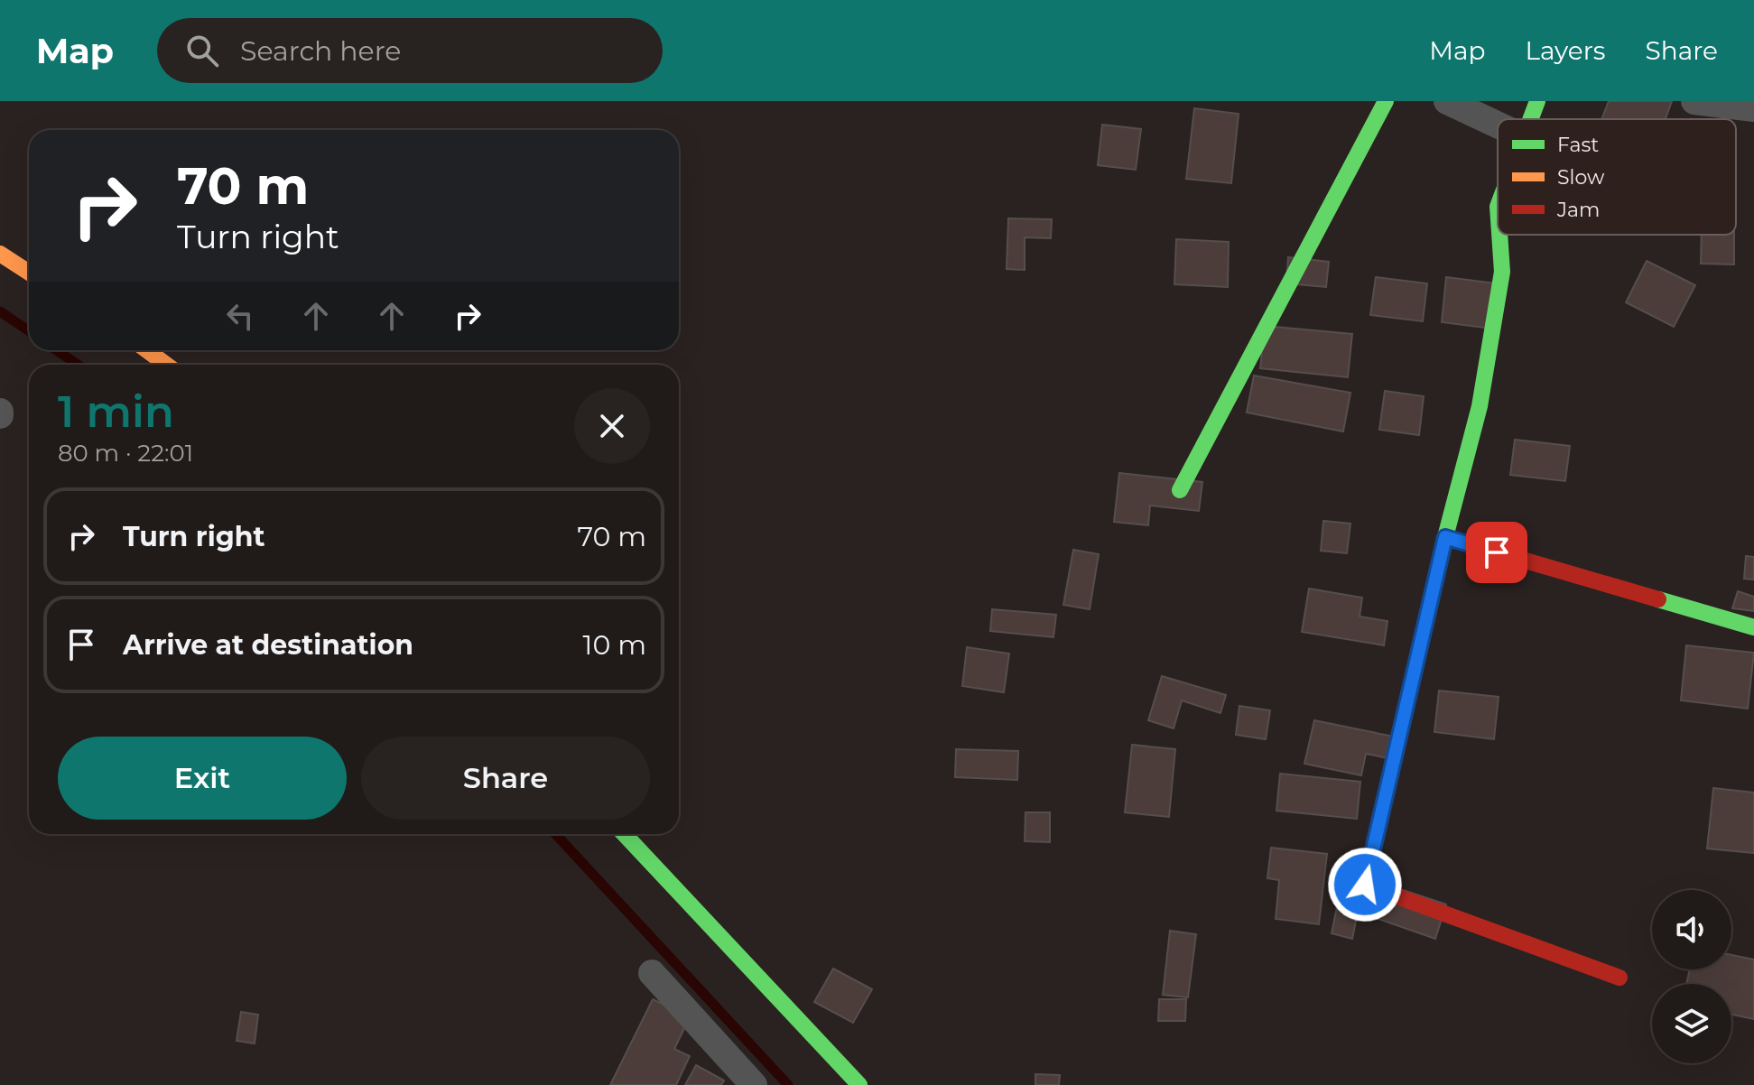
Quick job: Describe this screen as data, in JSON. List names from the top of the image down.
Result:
{
  "legend": ["Fast", "Slow", "Jam"],
  "page": {
    "header": "Map",
    "search": "Search here",
    "nav": ["Map", "Layers", "Share"],
    "turn": ["70 m", "Turn right"],
    "heading": ["1 min", "80 m · 22:01"],
    "list": [
      {
        "name": "Turn right",
        "value": "70 m"
      },
      {
        "name": "Arrive at destination",
        "value": "10 m"
      }
    ],
    "buttons": ["Exit", "Share"]
  }
}
